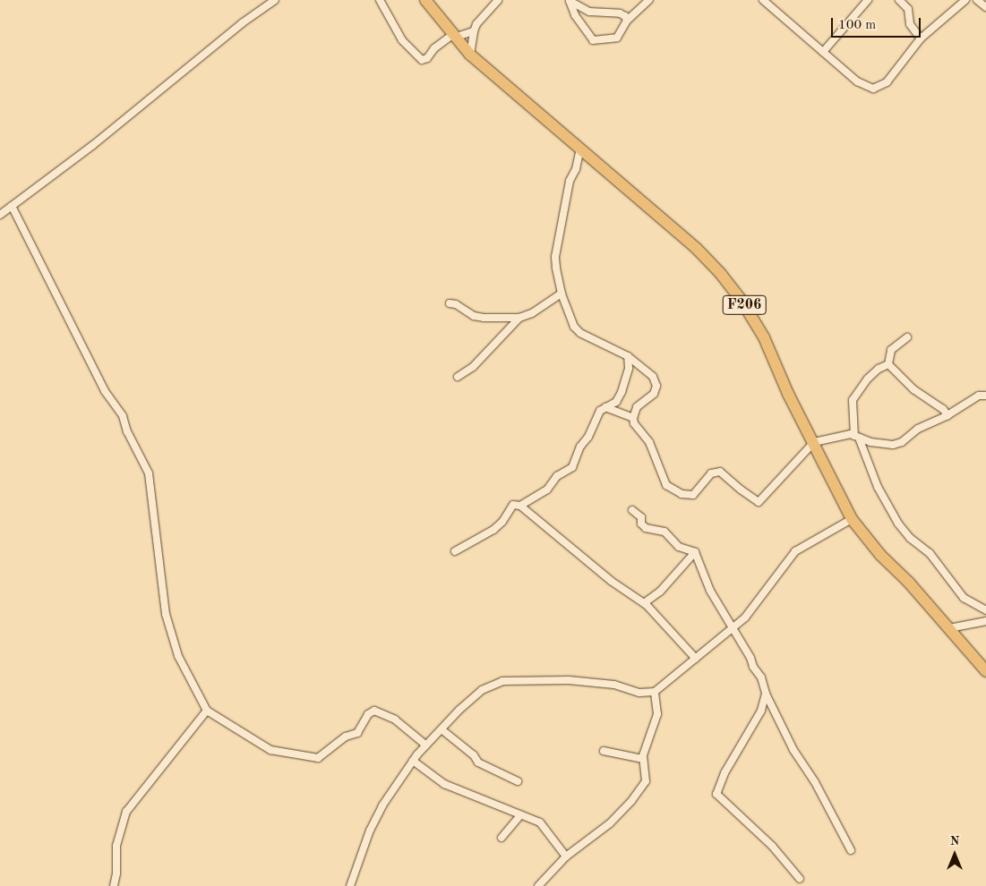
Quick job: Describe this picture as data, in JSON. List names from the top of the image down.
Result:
{
  "streets": {
    "main road": ["F206"]
  },
  "scale_bar": "100 m",
  "north": "top"
}
